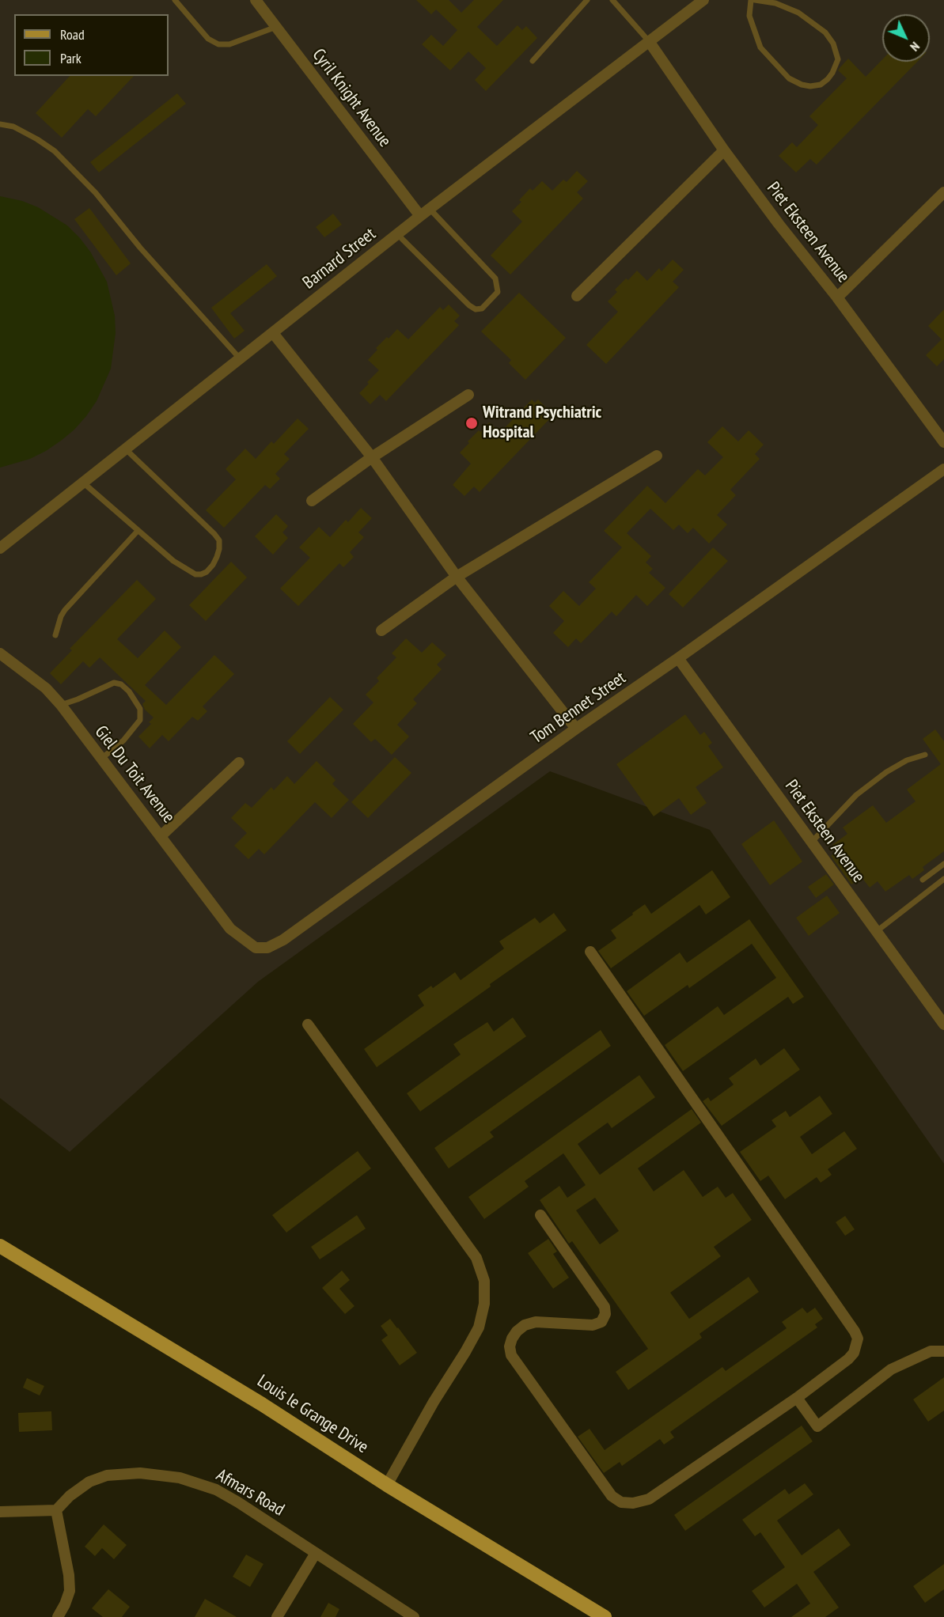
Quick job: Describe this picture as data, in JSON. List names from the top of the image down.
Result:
{
  "streets": {
    "main road": ["Louis le Grange Drive"],
    "street": [
      "Cyril Knight Avenue",
      "Piet Eksteen Avenue",
      "Barnard Street",
      "Tom Bennet Street",
      "Giel Du Toit Avenue",
      "Afmars Road"
    ]
  },
  "crossings": [
    ["Cyril Knight Avenue", "Barnard Street"],
    ["Piet Eksteen Avenue", "Barnard Street"],
    ["Piet Eksteen Avenue", "Tom Bennet Street"],
    ["Tom Bennet Street", "Giel Du Toit Avenue"]
  ],
  "places": ["Witrand Psychiatric Hospital"],
  "legend": ["Road", "Park"],
  "north": "bottom right"
}
